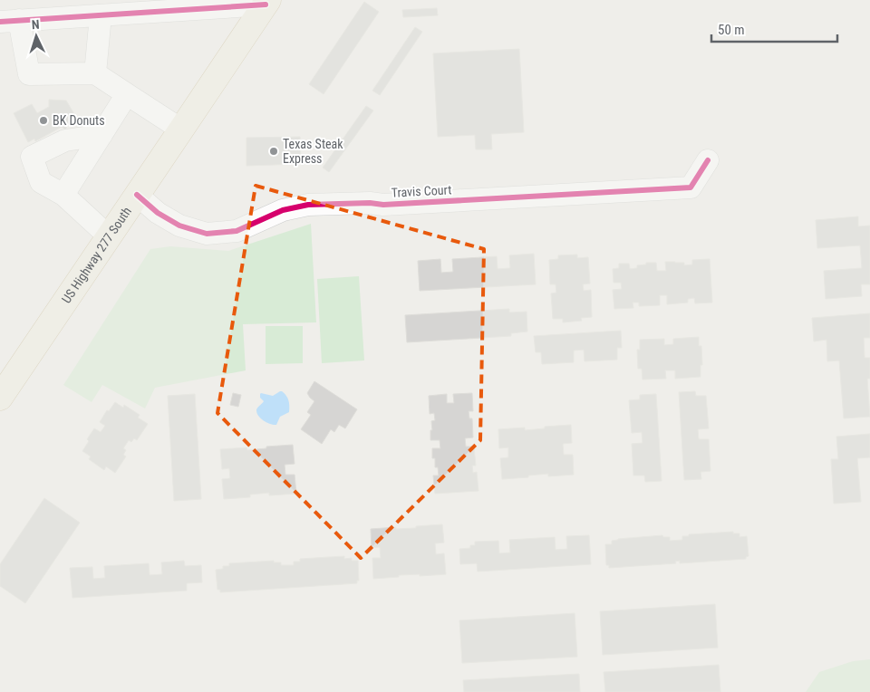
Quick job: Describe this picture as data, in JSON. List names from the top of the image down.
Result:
{
  "streets": {
    "highway": ["US Highway 277 South"],
    "street": ["Travis Court"]
  },
  "crossings": [
    ["Travis Court", "US Highway 277 South"]
  ],
  "places": ["BK Donuts", "Texas Steak Express"],
  "scale_bar": "50 m",
  "north": "top"
}
